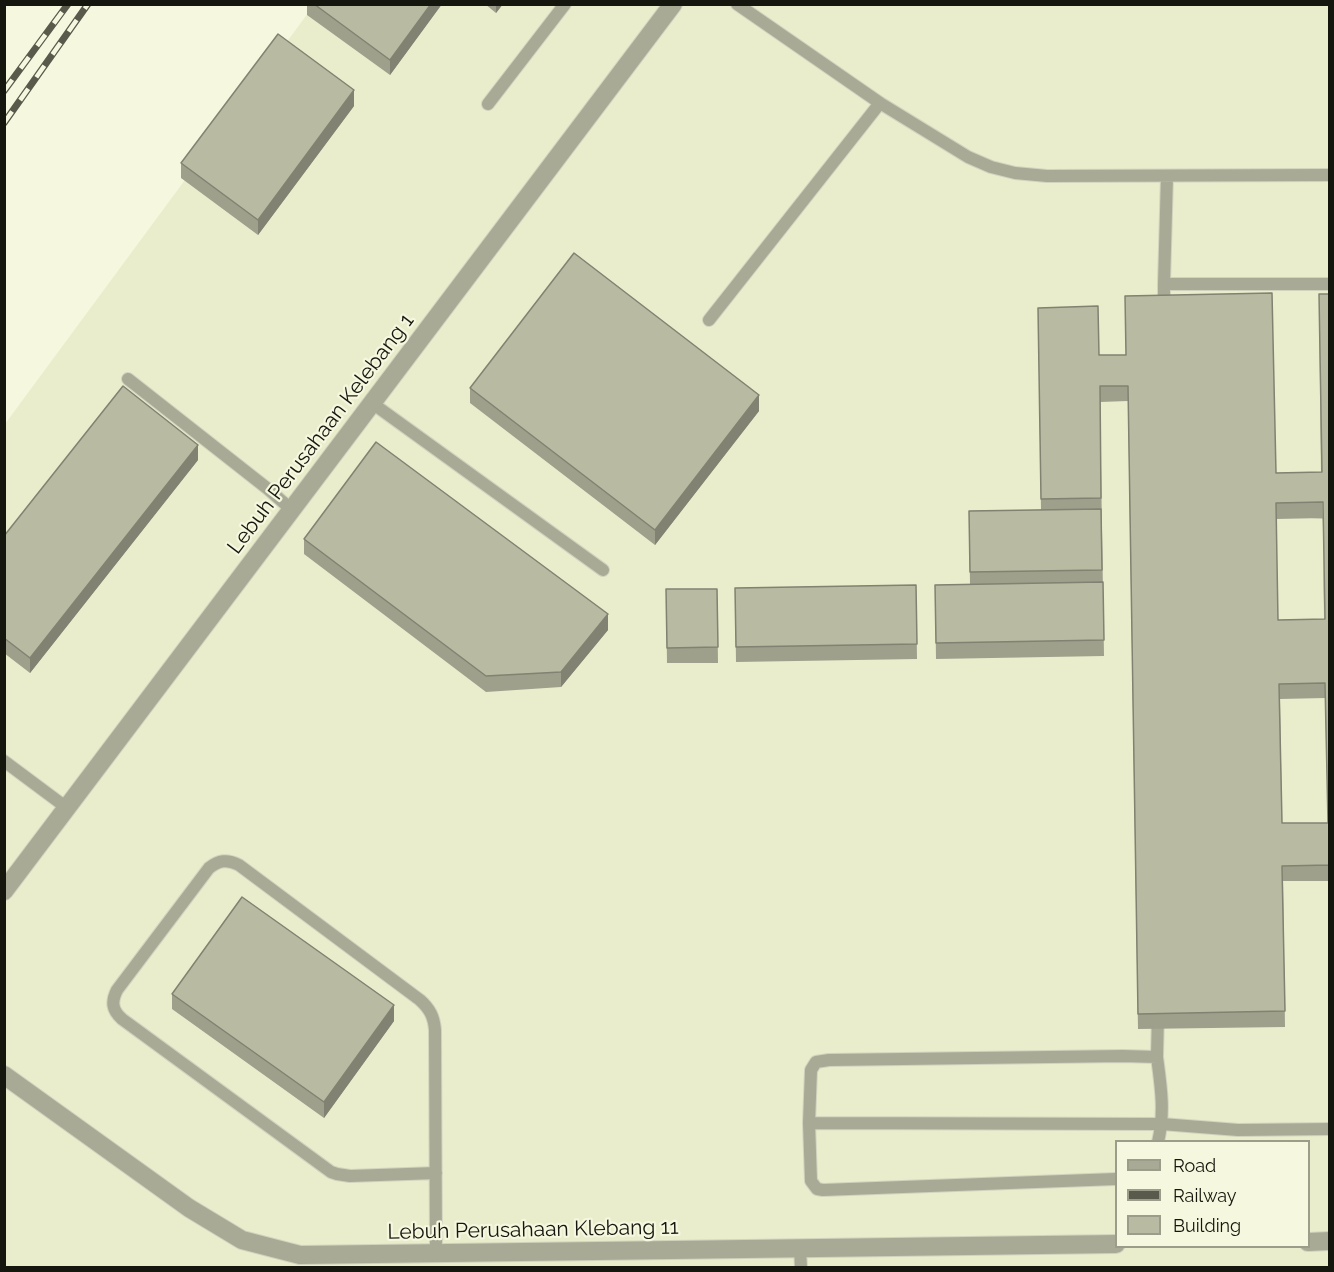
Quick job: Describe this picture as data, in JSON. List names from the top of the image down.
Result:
{
  "streets": {
    "street": ["Lebuh Perusahaan Kelebang 1", "Lebuh Perusahaan Klebang 11"]
  },
  "legend": ["Road", "Railway", "Building"]
}
